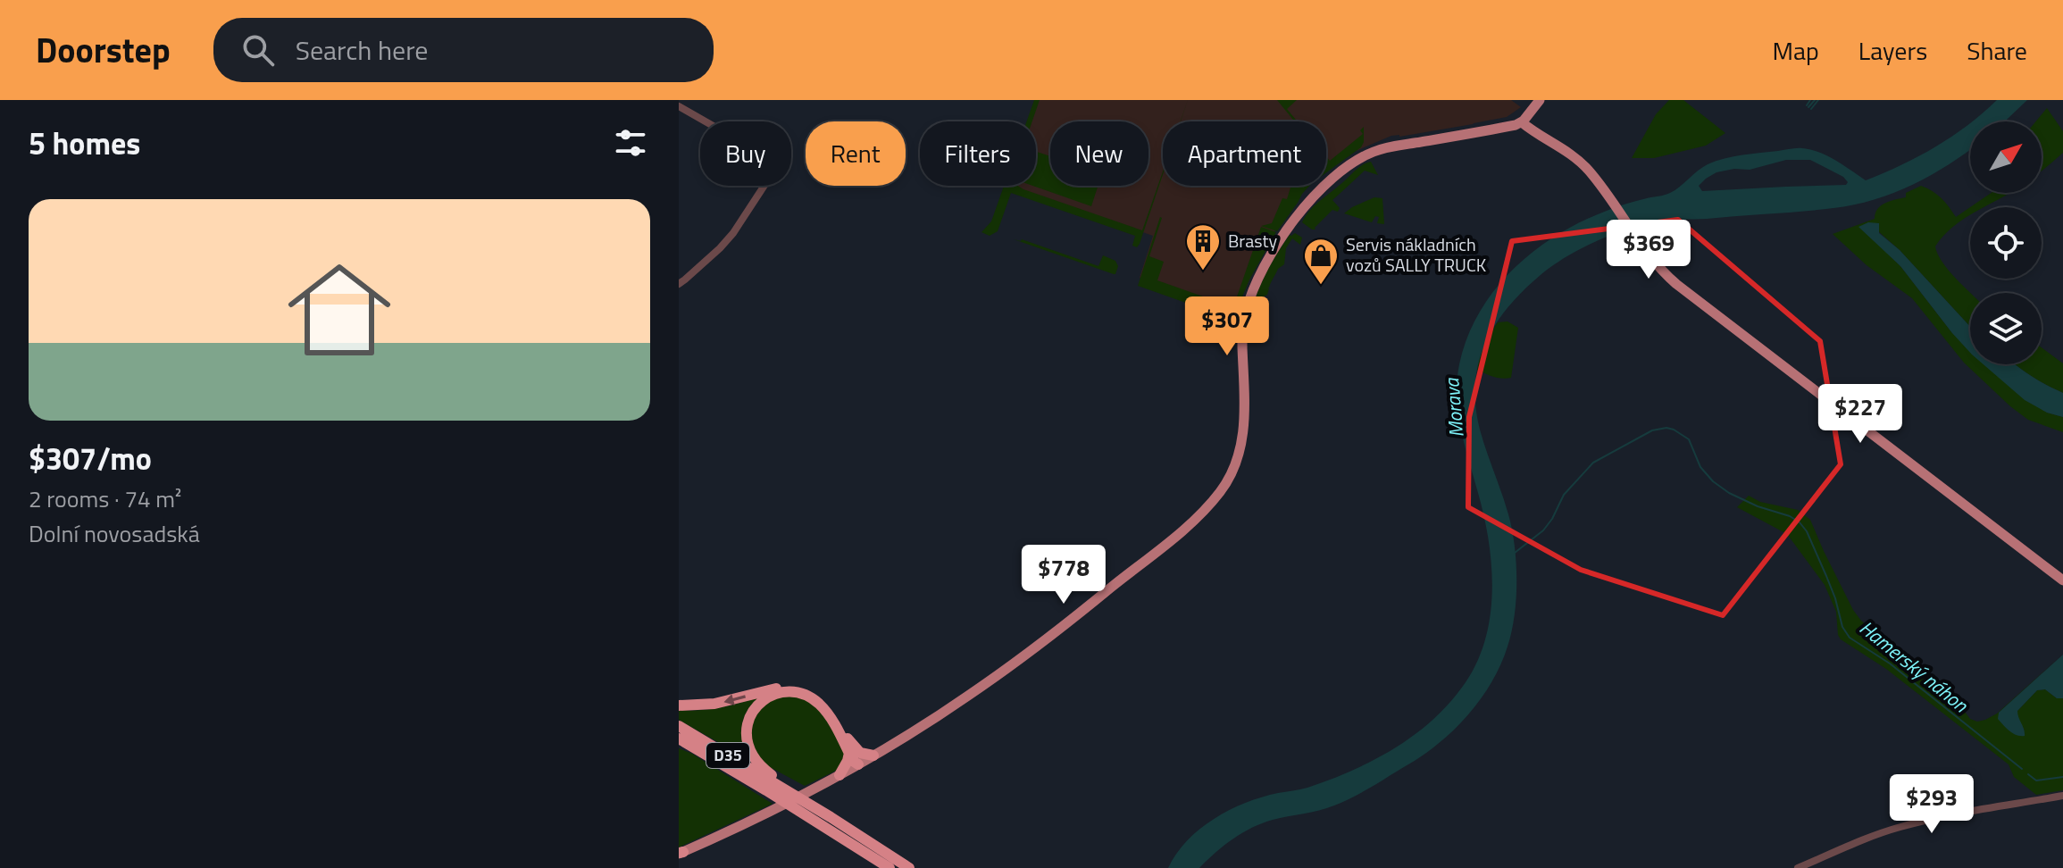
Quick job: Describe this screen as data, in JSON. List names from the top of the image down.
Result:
{
  "streets": {
    "highway": ["D35"]
  },
  "water": ["Morava", "Hamerský náhon"],
  "places": {
    "building": ["Brasty"],
    "shop": ["Servis nákladních vozů SALLY TRUCK"]
  },
  "north": "top right",
  "page": {
    "header": "Doorstep",
    "search": "Search here",
    "nav": ["Map", "Layers", "Share"],
    "heading": "5 homes",
    "chip": [
      "Buy",
      "Rent",
      "Filters",
      "New",
      "Apartment"
    ],
    "list": [
      {
        "name": "$307/mo",
        "note": "2 rooms · 74 m² · Dolní novosadská"
      }
    ],
    "price": [
      "$369",
      "$307",
      "$227",
      "$778",
      "$293"
    ]
  }
}
